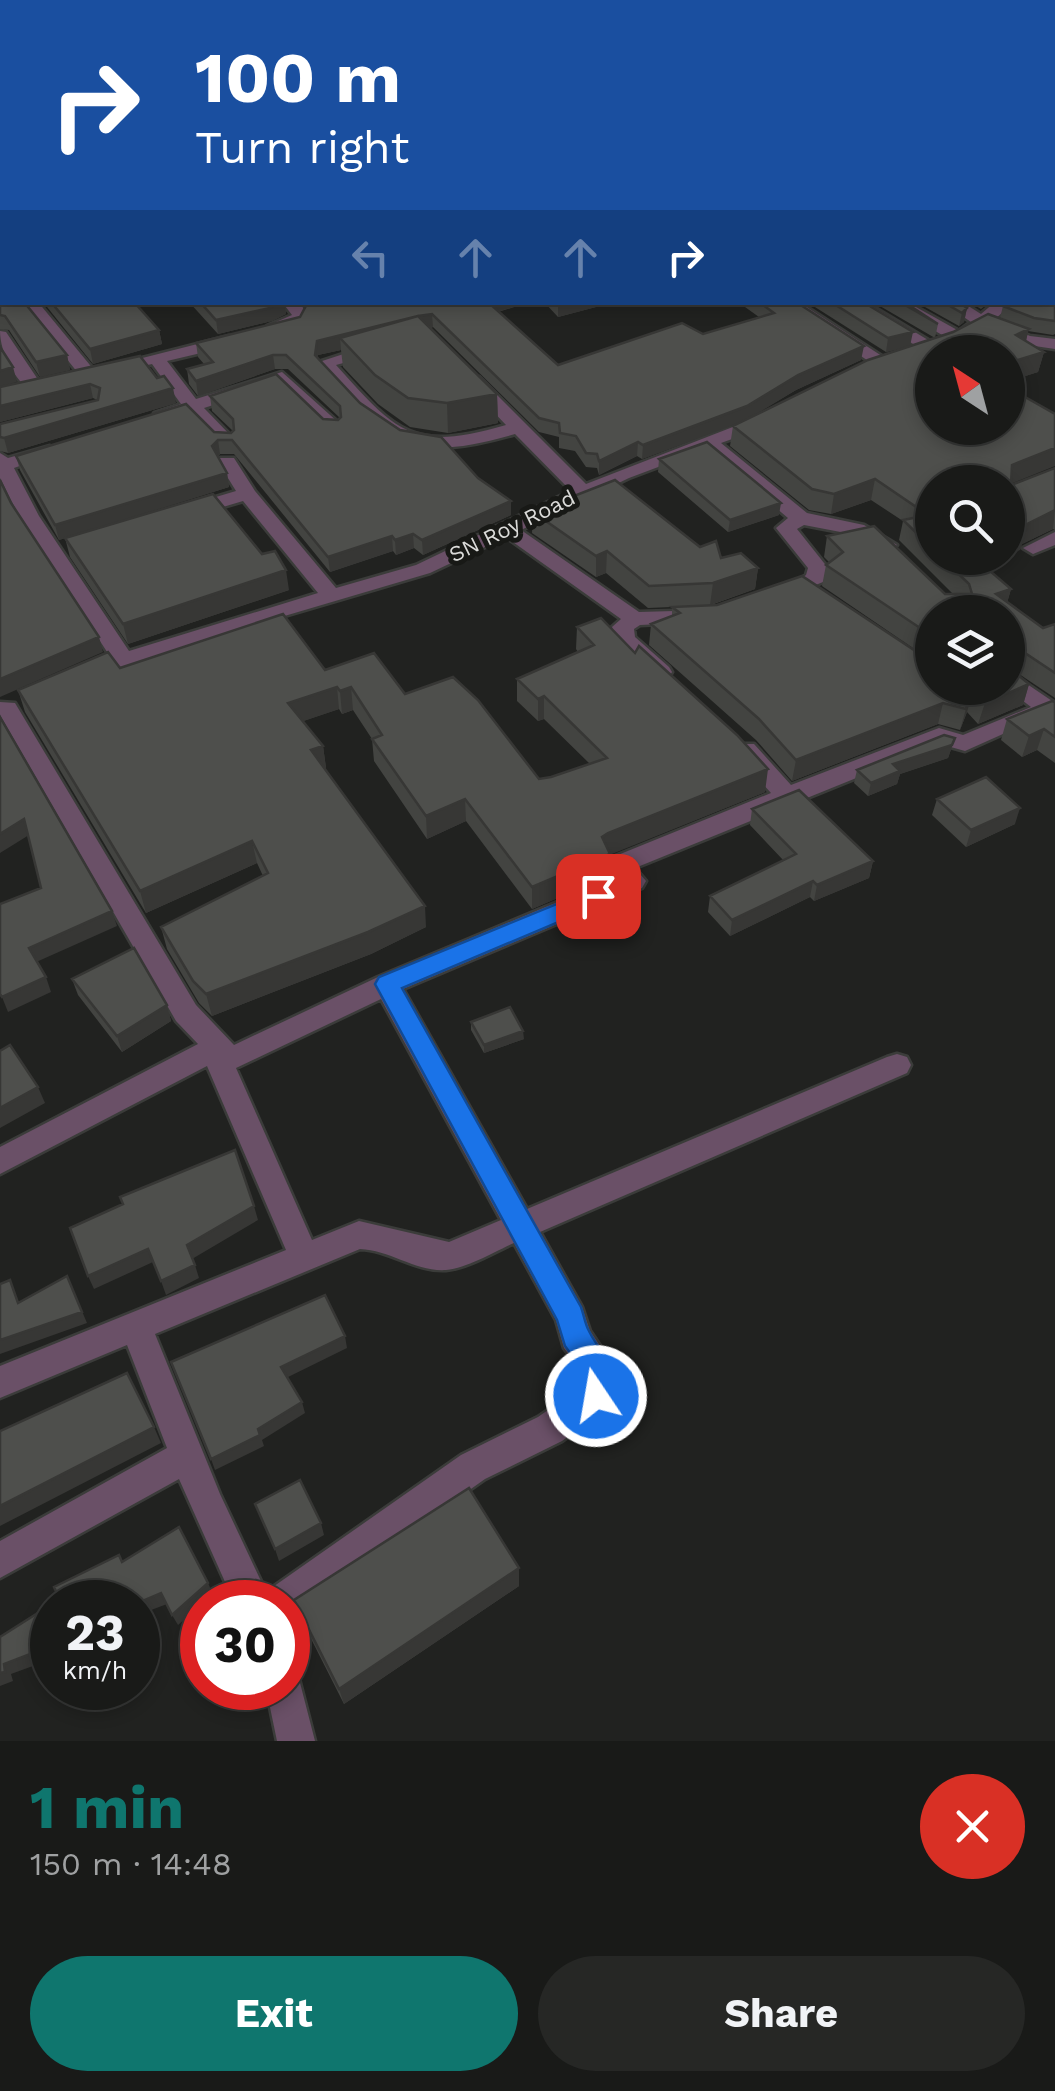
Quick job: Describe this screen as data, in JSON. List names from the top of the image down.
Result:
{
  "streets": {
    "street": ["SN Roy Road"]
  },
  "north": "top left",
  "page": {
    "turn": ["100 m", "Turn right"],
    "speed": "23 km/h",
    "limit": "30",
    "heading": ["1 min", "150 m · 14:48"],
    "buttons": ["Exit", "Share"]
  }
}
